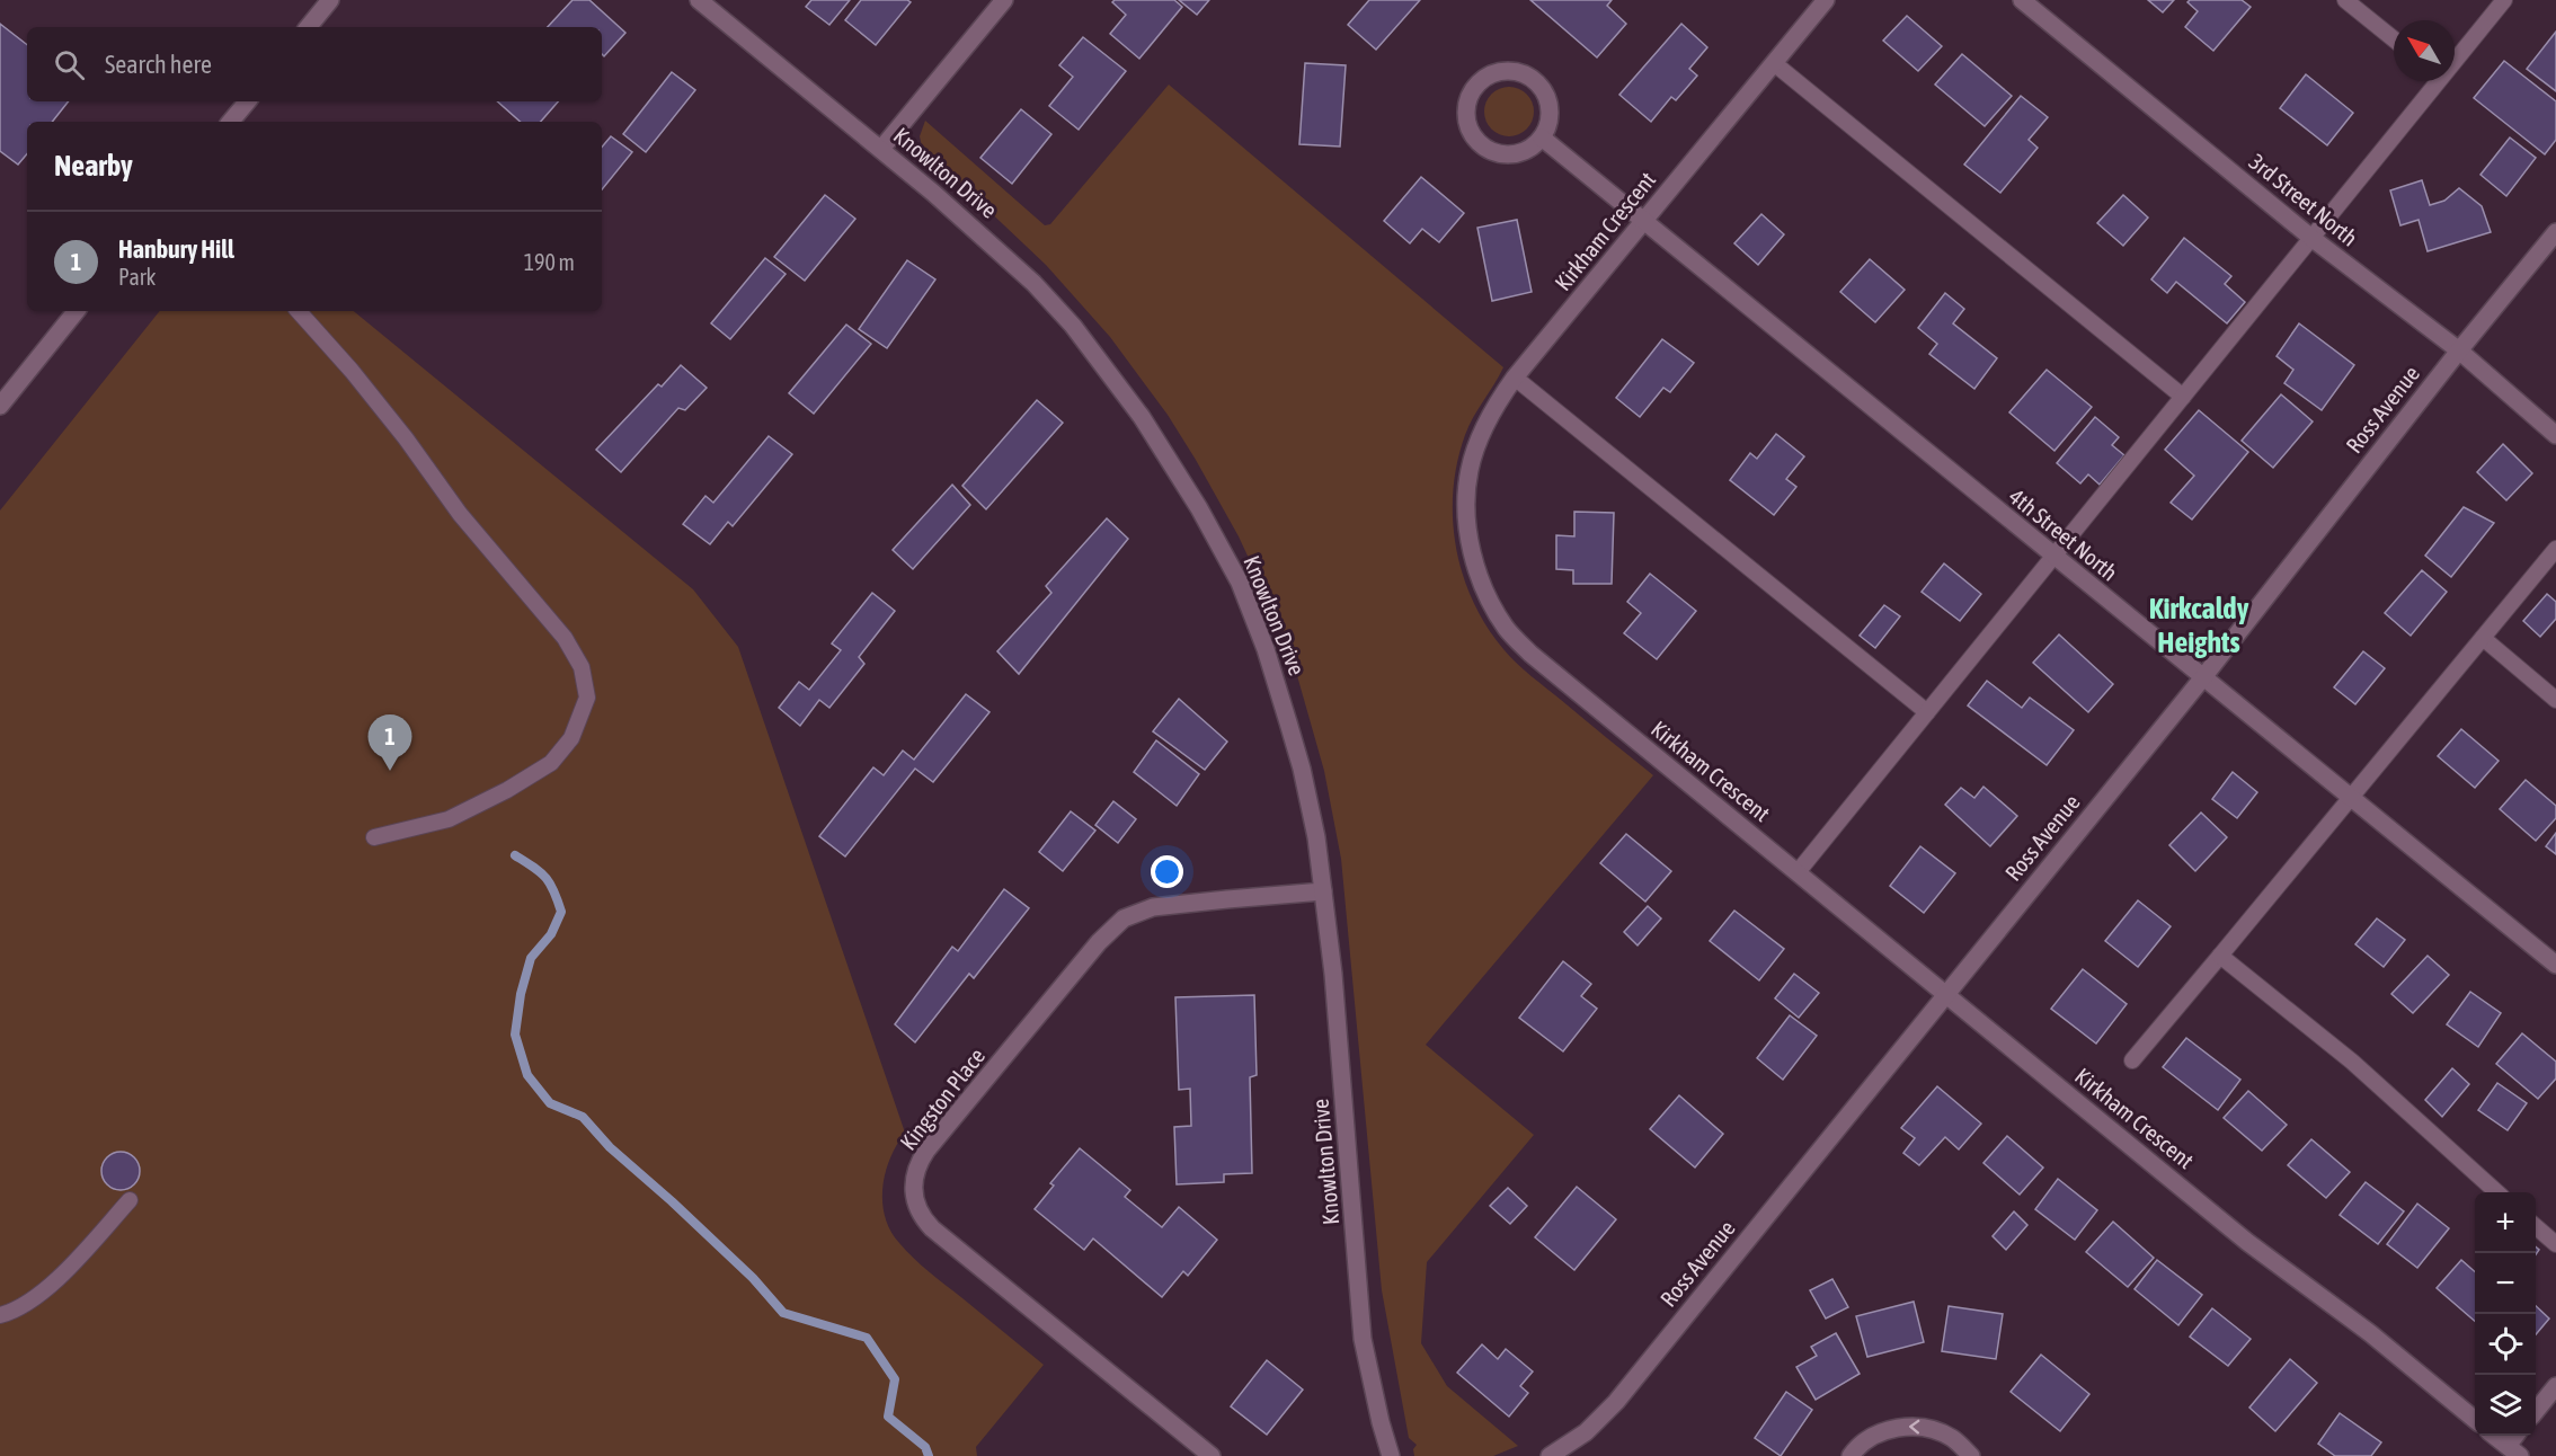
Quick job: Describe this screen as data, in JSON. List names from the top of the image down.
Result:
{
  "streets": {
    "street": [
      "Knowlton Drive",
      "3rd Street North",
      "Kirkham Crescent",
      "Ross Avenue",
      "4th Street North",
      "Kingston Place"
    ]
  },
  "crossings": [
    ["Knowlton Drive", "Kingston Place"],
    ["3rd Street North", "Ross Avenue"],
    ["Kirkham Crescent", "Ross Avenue"],
    ["Kirkham Crescent", "4th Street North"],
    ["Ross Avenue", "4th Street North"]
  ],
  "districts": ["Kirkcaldy Heights"],
  "north": "top left",
  "page": {
    "search": "Search here",
    "heading": "Nearby",
    "list": [
      {
        "mark": "1",
        "name": "Hanbury Hill",
        "note": "Park",
        "value": "190 m"
      }
    ],
    "pins": "1",
    "map_buttons": ["+", "−"]
  }
}
